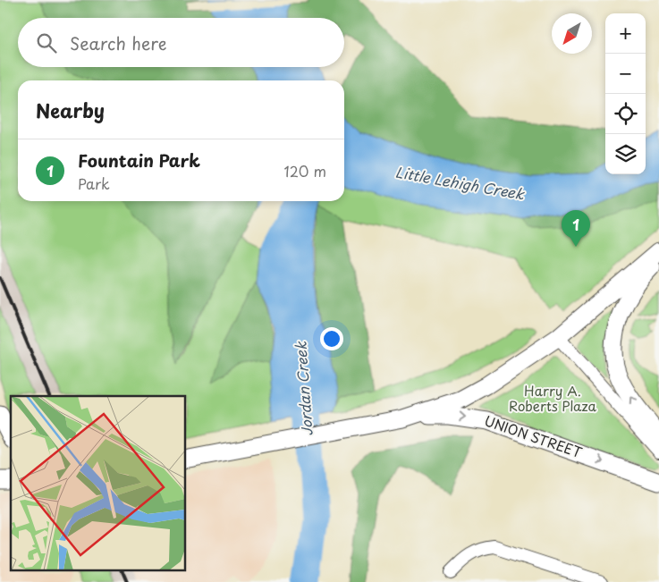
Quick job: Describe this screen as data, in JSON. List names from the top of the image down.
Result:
{
  "streets": {
    "main road": ["UNION STREET"]
  },
  "one_way": ["UNION STREET"],
  "water": ["Little Lehigh Creek", "Jordan Creek"],
  "parks": ["Harry A. Roberts Plaza"],
  "north": "bottom left",
  "page": {
    "map_buttons": ["+", "−"],
    "search": "Search here",
    "heading": "Nearby",
    "list": [
      {
        "mark": "1",
        "name": "Fountain Park",
        "note": "Park",
        "value": "120 m"
      }
    ],
    "pins": "1"
  }
}
